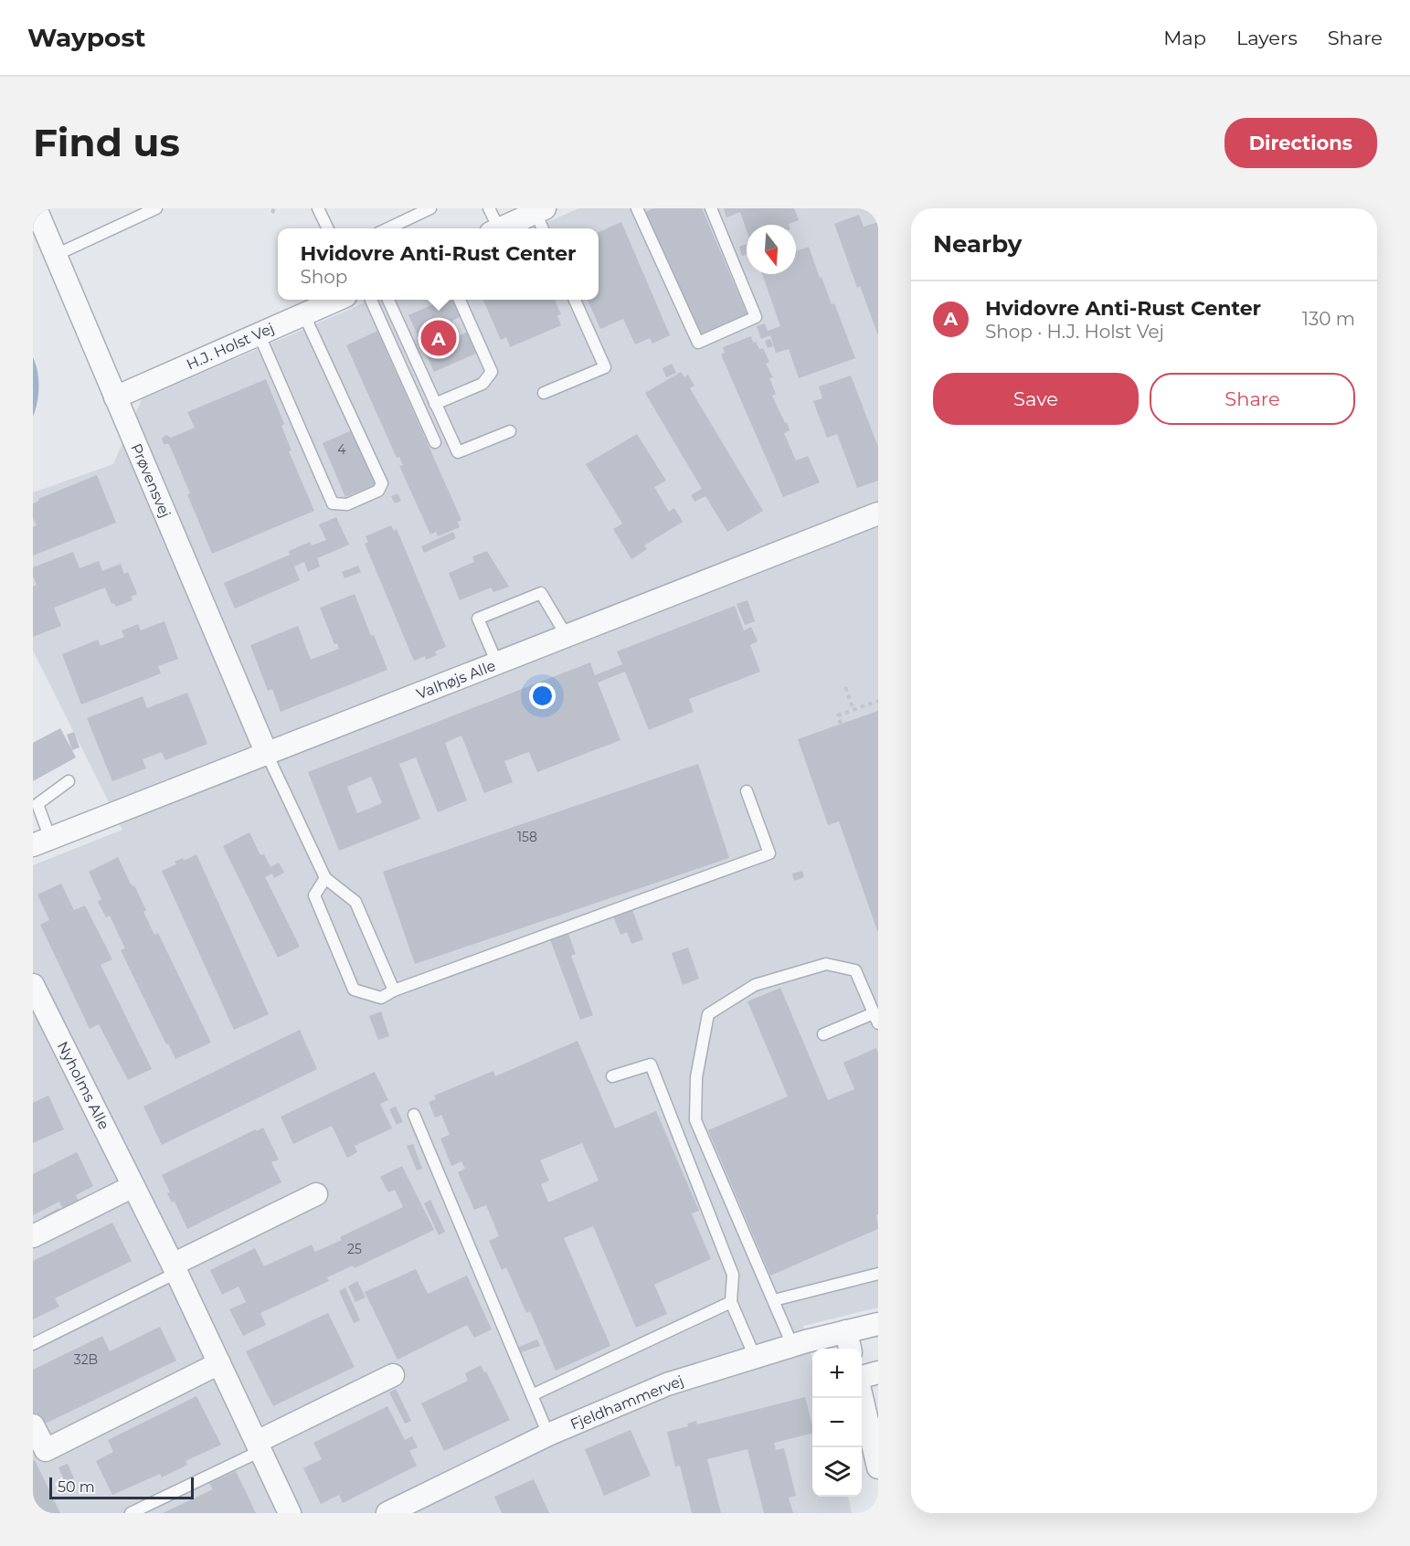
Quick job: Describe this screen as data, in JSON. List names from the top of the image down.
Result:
{
  "streets": {
    "street": [
      "H.J. Holst Vej",
      "Prøvensvej",
      "Valhøjs Alle",
      "Nyholms Alle",
      "Fjeldhammervej"
    ]
  },
  "crossings": [
    ["H.J. Holst Vej", "Prøvensvej"],
    ["Prøvensvej", "Valhøjs Alle"]
  ],
  "house_numbers": [
    "4",
    "158",
    "25",
    "32B"
  ],
  "scale_bar": "50 m",
  "north": "bottom",
  "page": {
    "header": "Waypost",
    "nav": ["Map", "Layers", "Share"],
    "buttons": [
      "Directions",
      ["Save", "Share"]
    ],
    "title": "Find us",
    "heading": "Nearby",
    "popup": ["Hvidovre Anti-Rust Center", "Shop"],
    "list": [
      {
        "mark": "A",
        "name": "Hvidovre Anti-Rust Center",
        "note": "Shop · H.J. Holst Vej",
        "value": "130 m"
      }
    ],
    "pins": "A",
    "map_buttons": ["+", "−"],
    "scale": "50 m"
  }
}
